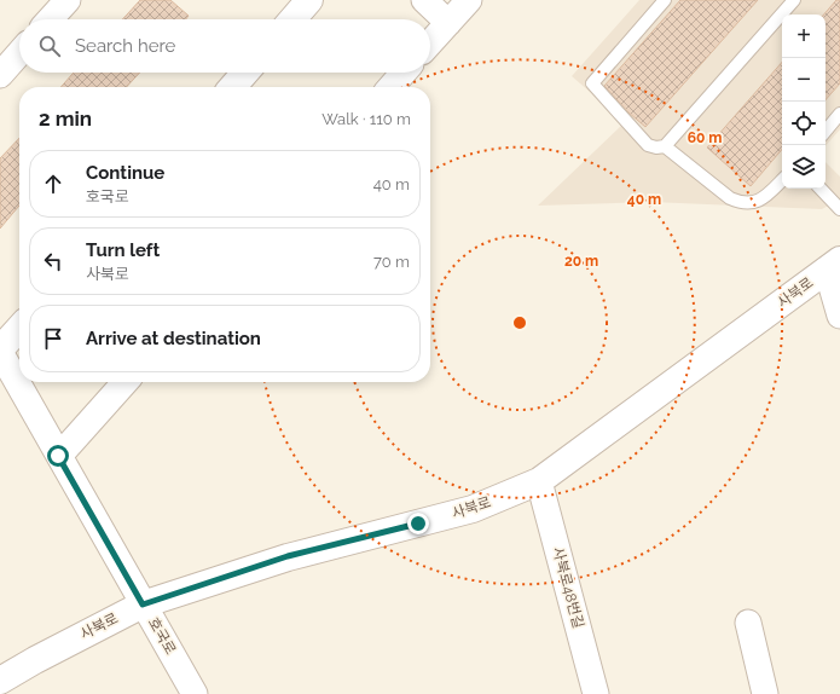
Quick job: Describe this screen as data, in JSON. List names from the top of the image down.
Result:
{
  "streets": {
    "street": ["사북로", "사북로48번길", "호국로"]
  },
  "crossings": [
    ["사북로", "사북로48번길"],
    ["사북로", "호국로"]
  ],
  "page": {
    "map_buttons": ["+", "−"],
    "search": "Search here",
    "heading": ["2 min", "Walk · 110 m"],
    "list": [
      ["Continue", "호국로", "40 m"],
      ["Turn left", "사북로", "70 m"],
      "Arrive at destination"
    ]
  },
  "rings": ["60 m", "40 m", "20 m"]
}
